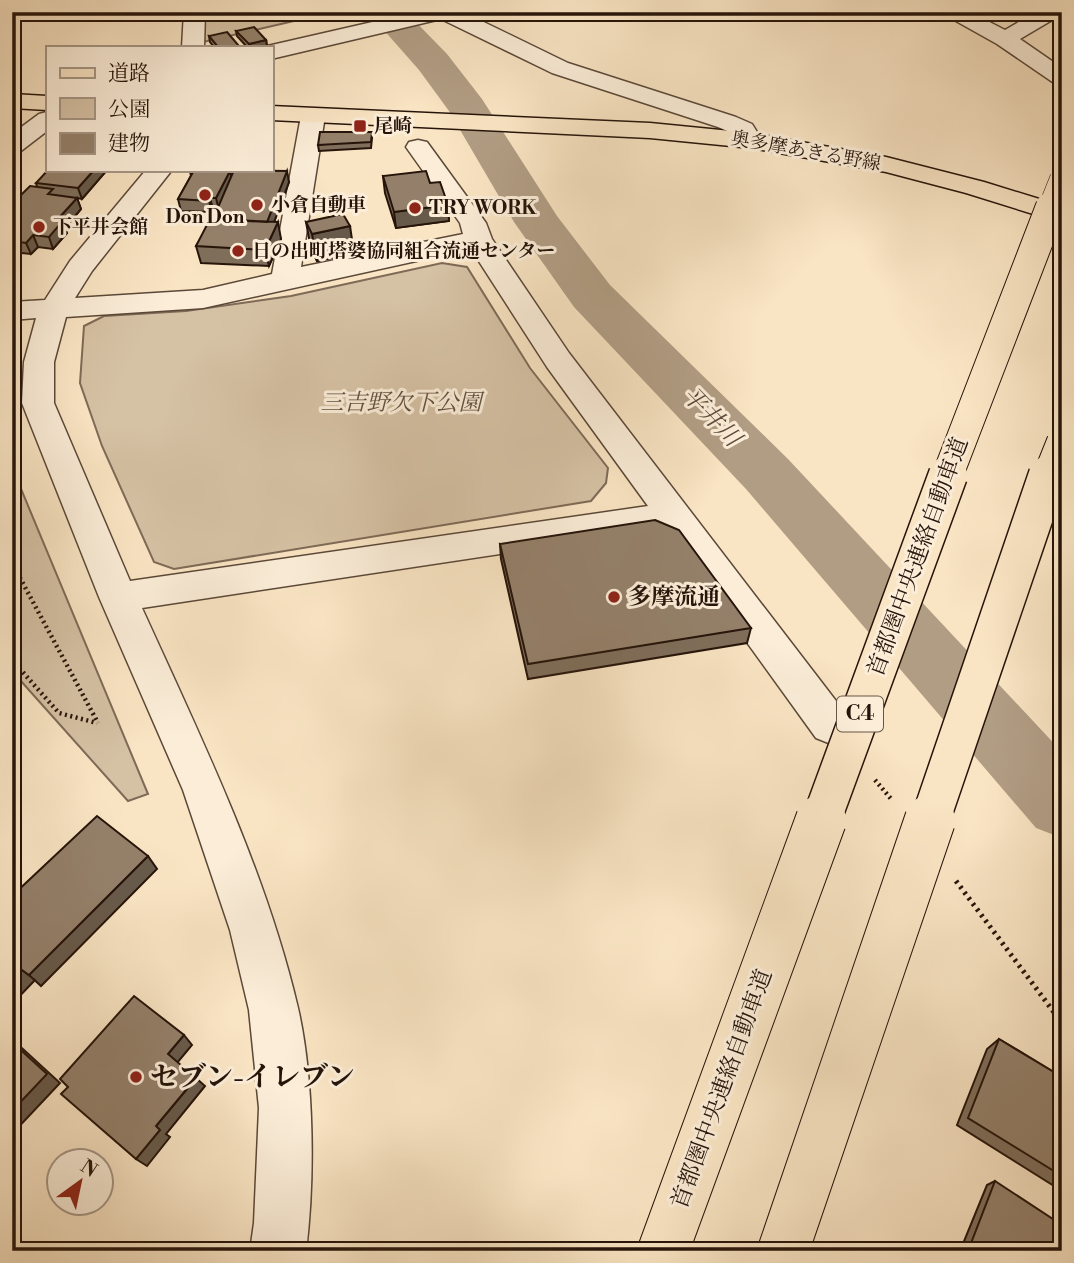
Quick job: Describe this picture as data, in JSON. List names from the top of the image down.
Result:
{
  "streets": {
    "main road": ["奥多摩あきる野線", "首都圏中央連絡自動車道", "C4"]
  },
  "water": ["平井川"],
  "parks": ["三吉野欠下公園"],
  "places": {
    "transit": ["尾崎"],
    "other": [
      "Don Don",
      "小倉自動車",
      "TRY WORK",
      "下平井会館",
      "日の出町塔婆協同組合流通センター",
      "多摩流通",
      "セブン-イレブン"
    ]
  },
  "legend": ["道路", "公園", "建物"],
  "north": "top right"
}
